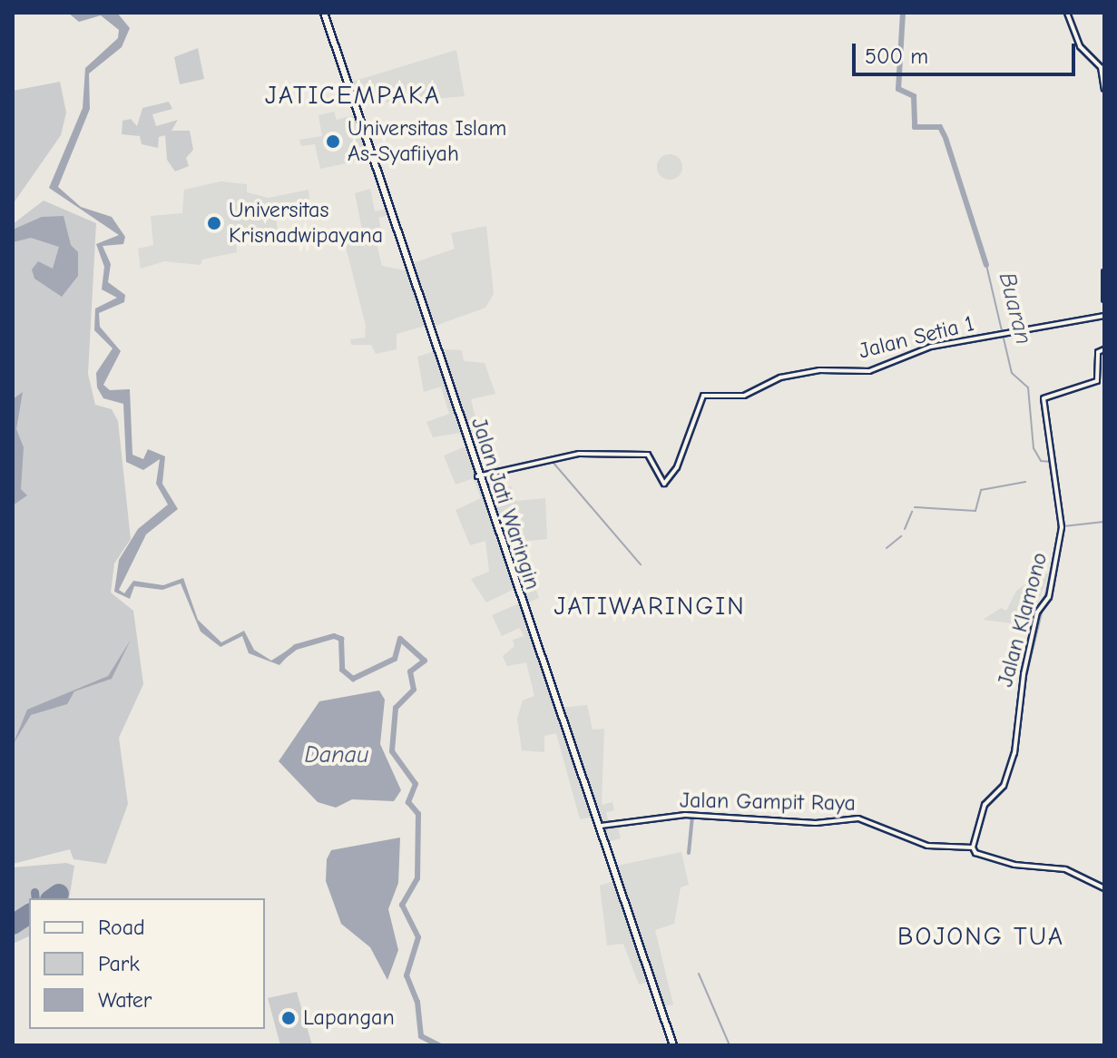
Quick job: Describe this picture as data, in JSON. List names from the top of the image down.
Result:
{
  "streets": {
    "main road": ["Jalan Jati Waringin"],
    "street": ["Jalan Setia 1", "Jalan Klamono", "Jalan Gampit Raya"]
  },
  "crossings": [
    ["Jalan Setia 1", "Jalan Jati Waringin"],
    ["Jalan Jati Waringin", "Jalan Gampit Raya"],
    ["Jalan Klamono", "Jalan Gampit Raya"]
  ],
  "districts": ["JATICEMPAKA", "JATIWARINGIN", "BOJONG TUA"],
  "water": ["Buaran", "Danau"],
  "places": ["Universitas Islam As-Syafiiyah", "Universitas Krisnadwipayana", "Lapangan"],
  "legend": ["Road", "Park", "Water"],
  "scale_bar": "500 m"
}
